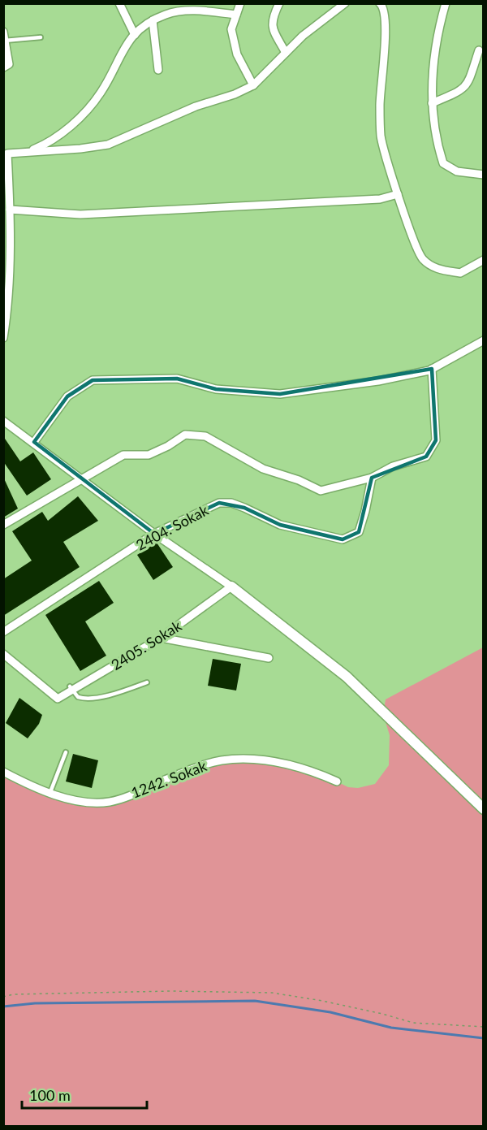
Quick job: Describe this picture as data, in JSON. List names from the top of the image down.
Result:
{
  "streets": {
    "street": ["2404. Sokak", "2405. Sokak", "1242. Sokak"]
  },
  "scale_bar": "100 m"
}
